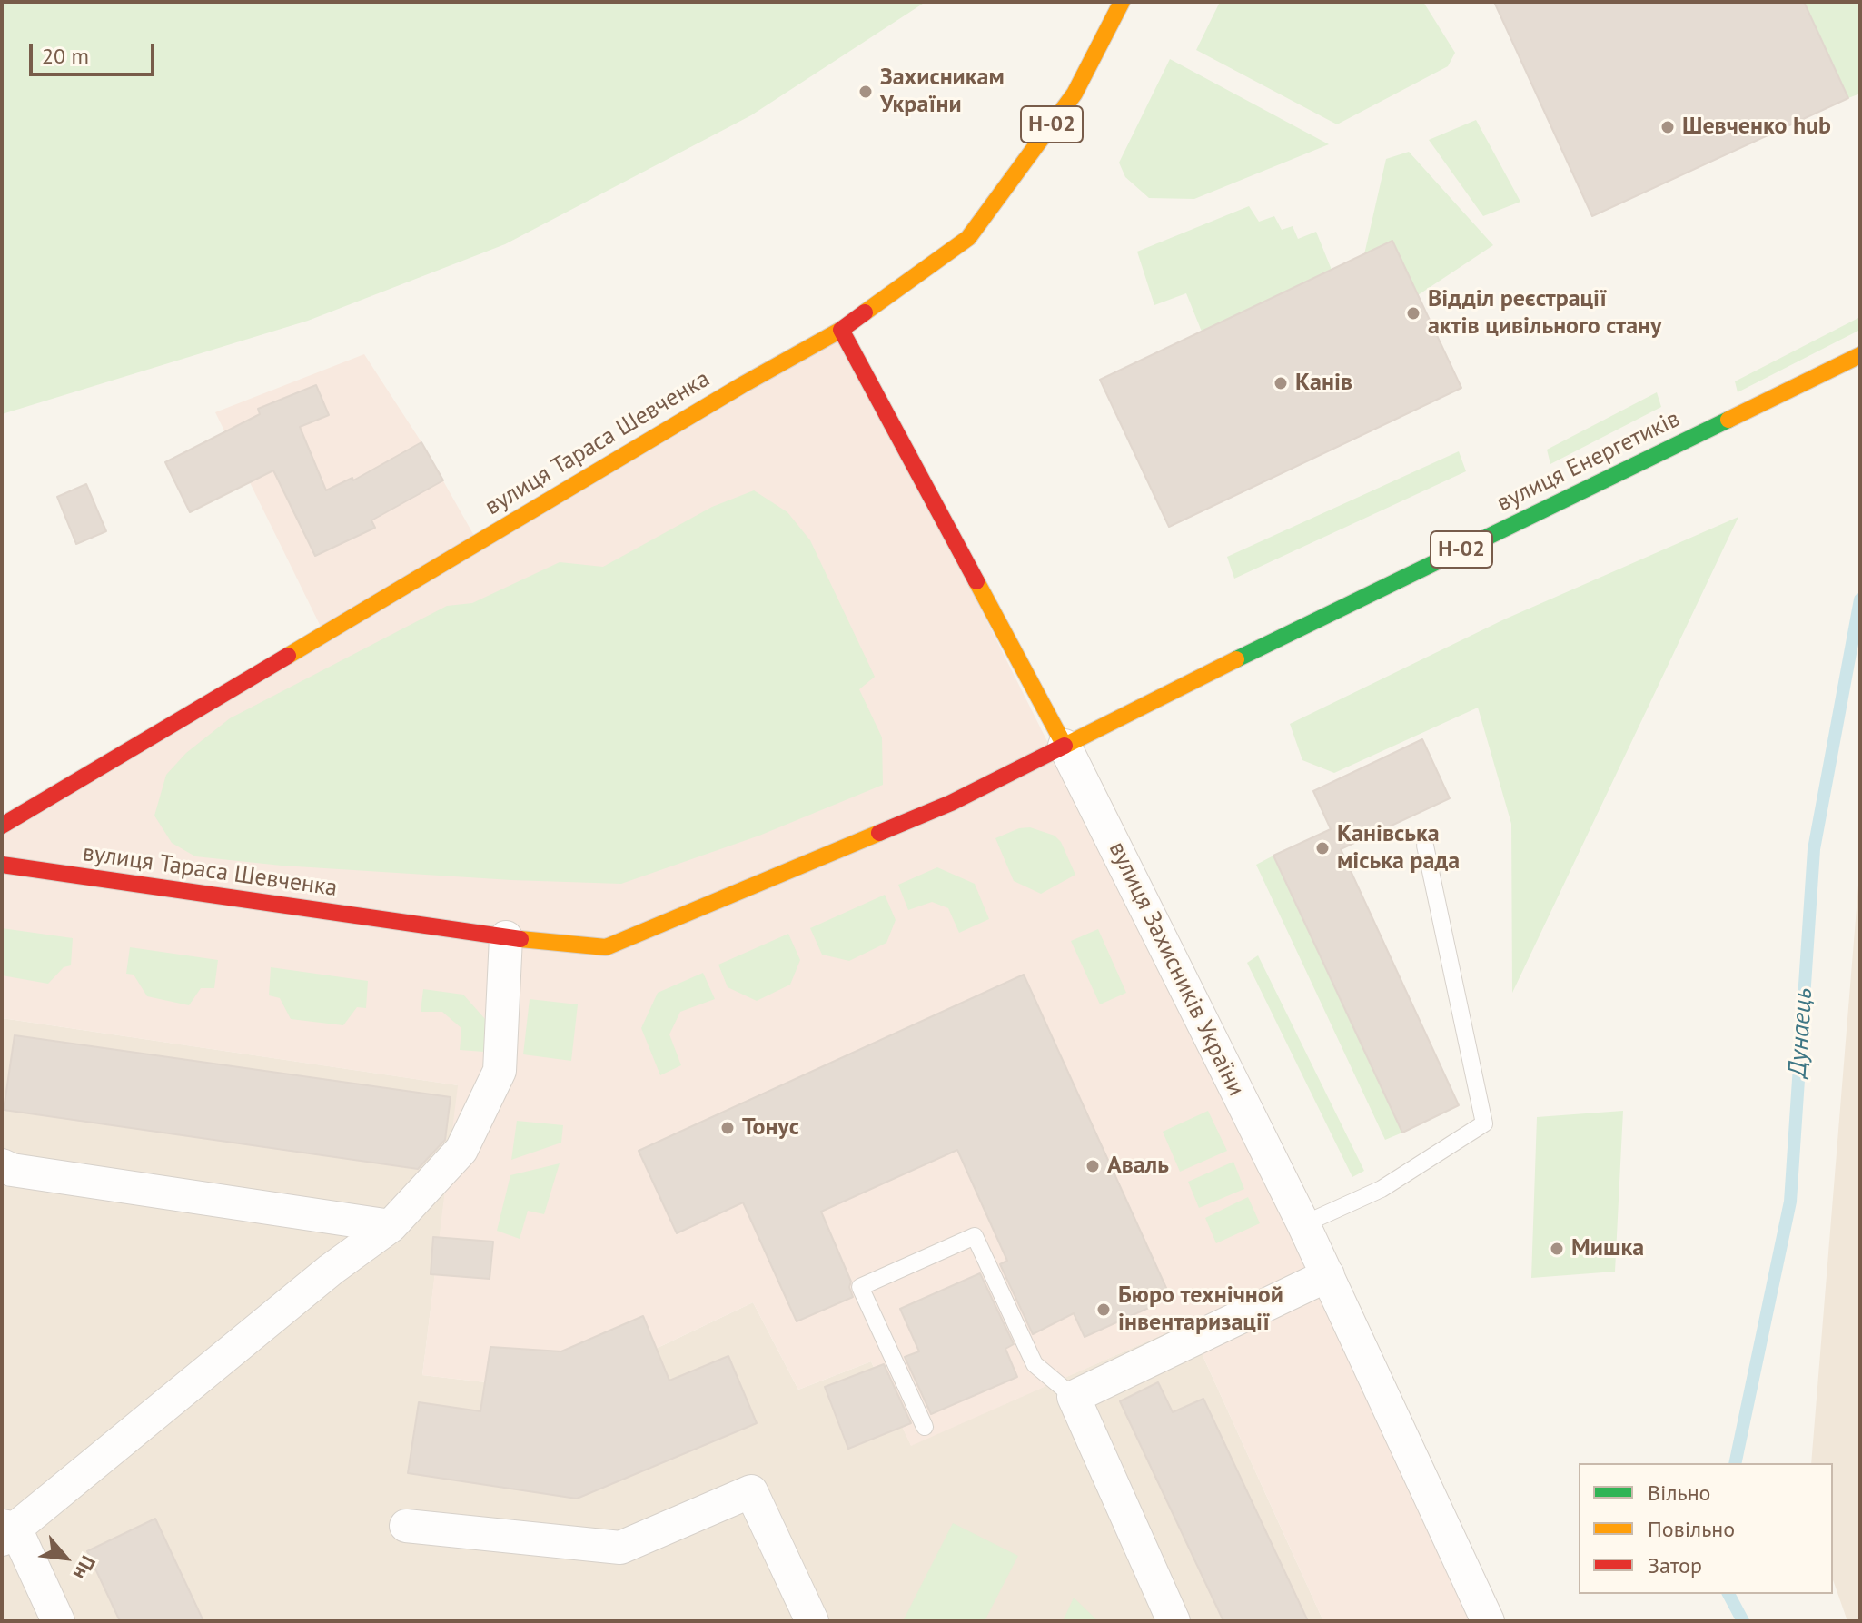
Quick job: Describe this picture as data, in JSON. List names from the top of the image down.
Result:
{
  "streets": {
    "street": [
      "Н-02",
      "вулиця Тараса Шевченка",
      "вулиця Енергетиків",
      "вулиця Захисників України"
    ]
  },
  "crossings": [
    ["вулиця Тараса Шевченка", "вулиця Енергетиків"],
    ["вулиця Тараса Шевченка", "вулиця Захисників України"],
    ["вулиця Енергетиків", "вулиця Захисників України"]
  ],
  "water": ["Дунаець"],
  "places": [
    "Захисникам України",
    "Шевченко hub",
    "Відділ реєстрації актів цивільного стану",
    "Канів",
    "Канівська міська рада",
    "Тонус",
    "Аваль",
    "Мишка",
    "Бюро технічной інвентаризації"
  ],
  "legend": ["Вільно", "Повільно", "Затор"],
  "scale_bar": "20 m",
  "north": "bottom right"
}
